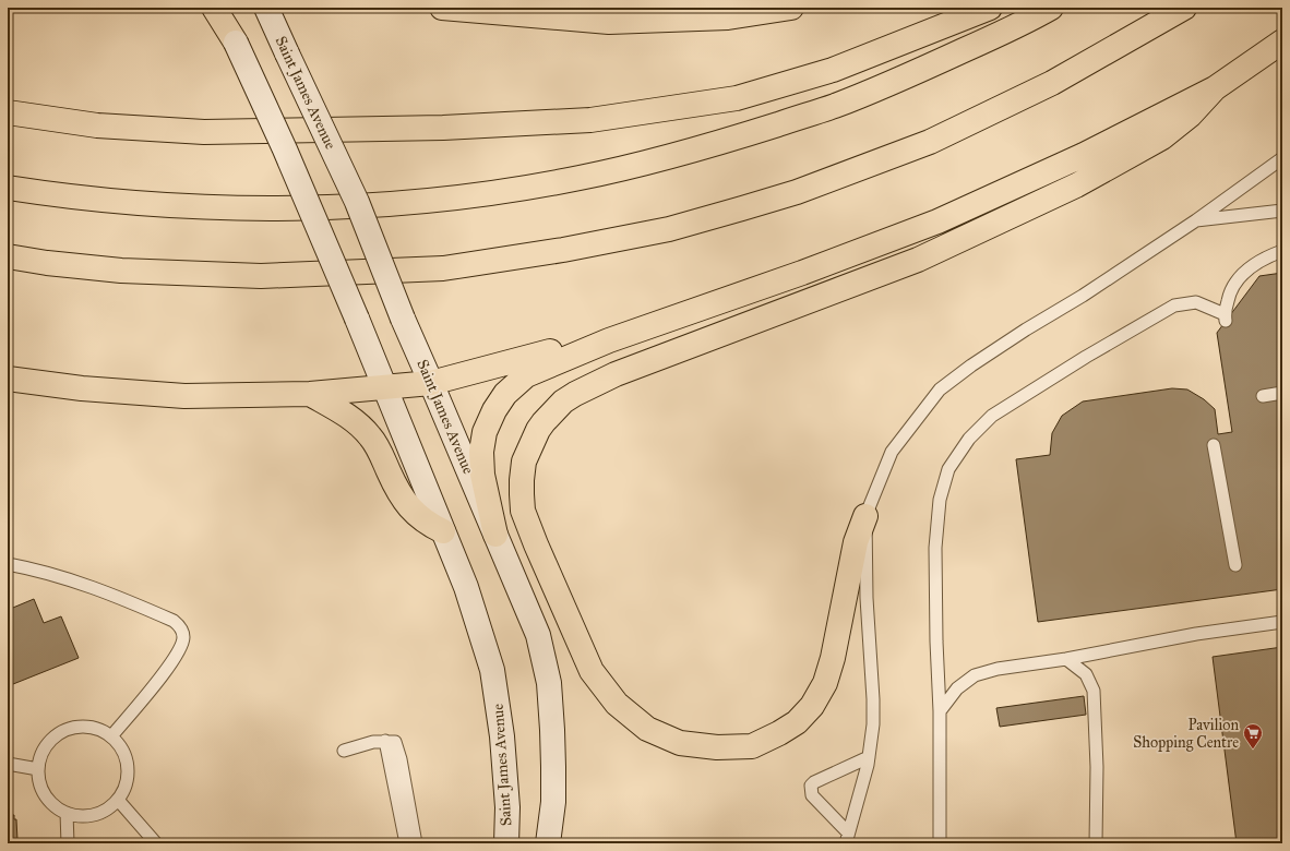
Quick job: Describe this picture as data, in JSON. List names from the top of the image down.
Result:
{
  "streets": {
    "main road": ["Saint James Avenue"]
  },
  "places": {
    "supermarket": ["Pavilion Shopping Centre"]
  }
}
